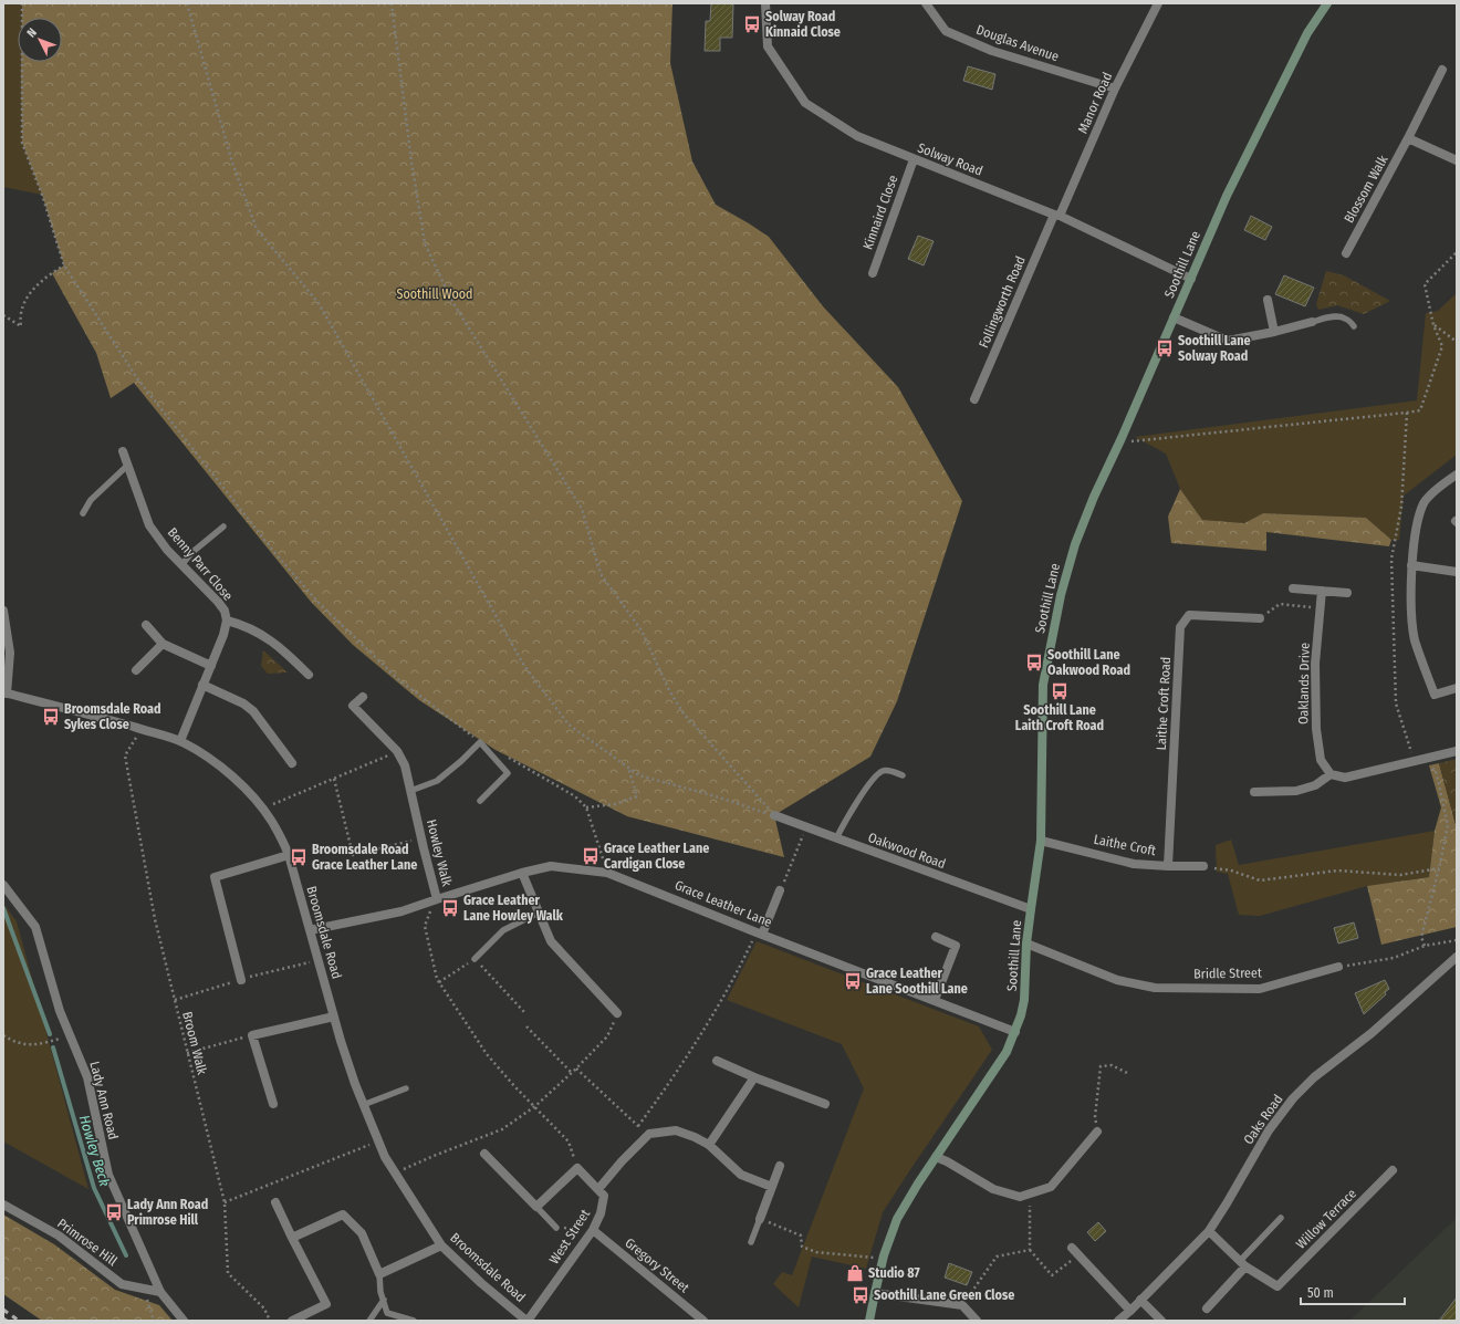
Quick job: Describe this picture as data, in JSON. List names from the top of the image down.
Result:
{
  "streets": {
    "main road": ["Soothill Lane"],
    "street": [
      "Douglas Avenue",
      "Manor Road",
      "Solway Road",
      "Blossom Walk",
      "Kinnaird Close",
      "Follingworth Road",
      "Benny Parr Close",
      "Oaklands Drive",
      "Laithe Croft Road",
      "Laithe Croft",
      "Oakwood Road",
      "Howley Walk",
      "Grace Leather Lane",
      "Broomsdale Road",
      "Bridle Street",
      "Lady Ann Road",
      "Oaks Road",
      "Willow Terrace",
      "West Street",
      "Primrose Hill",
      "Gregory Street"
    ],
    "path": ["Broom Walk"]
  },
  "crossings": [
    ["Douglas Avenue", "Manor Road"],
    ["Manor Road", "Solway Road"],
    ["Manor Road", "Follingworth Road"],
    ["Solway Road", "Kinnaird Close"],
    ["Solway Road", "Soothill Lane"],
    ["Solway Road", "Follingworth Road"],
    ["Soothill Lane", "Laithe Croft"],
    ["Soothill Lane", "Oakwood Road"],
    ["Soothill Lane", "Grace Leather Lane"],
    ["Soothill Lane", "Bridle Street"],
    ["Benny Parr Close", "Broomsdale Road"],
    ["Laithe Croft Road", "Laithe Croft"],
    ["Howley Walk", "Grace Leather Lane"],
    ["Grace Leather Lane", "Broomsdale Road"],
    ["Broomsdale Road", "Broom Walk"],
    ["Broomsdale Road", "West Street"],
    ["Lady Ann Road", "Primrose Hill"],
    ["West Street", "Gregory Street"]
  ],
  "water": ["Howley Beck"],
  "parks": ["Soothill Wood"],
  "places": {
    "bus stop": [
      "Solway Road Kinnaid Close",
      "Soothill Lane Solway Road",
      "Soothill Lane Oakwood Road",
      "Soothill Lane Laith Croft Road",
      "Broomsdale Road Sykes Close",
      "Grace Leather Lane Cardigan Close",
      "Broomsdale Road Grace Leather Lane",
      "Grace Leather Lane Howley Walk",
      "Grace Leather Lane Soothill Lane",
      "Lady Ann Road Primrose Hill",
      "Soothill Lane Green Close"
    ],
    "shop": ["Studio 87"]
  },
  "scale_bar": "50 m",
  "north": "top left"
}
